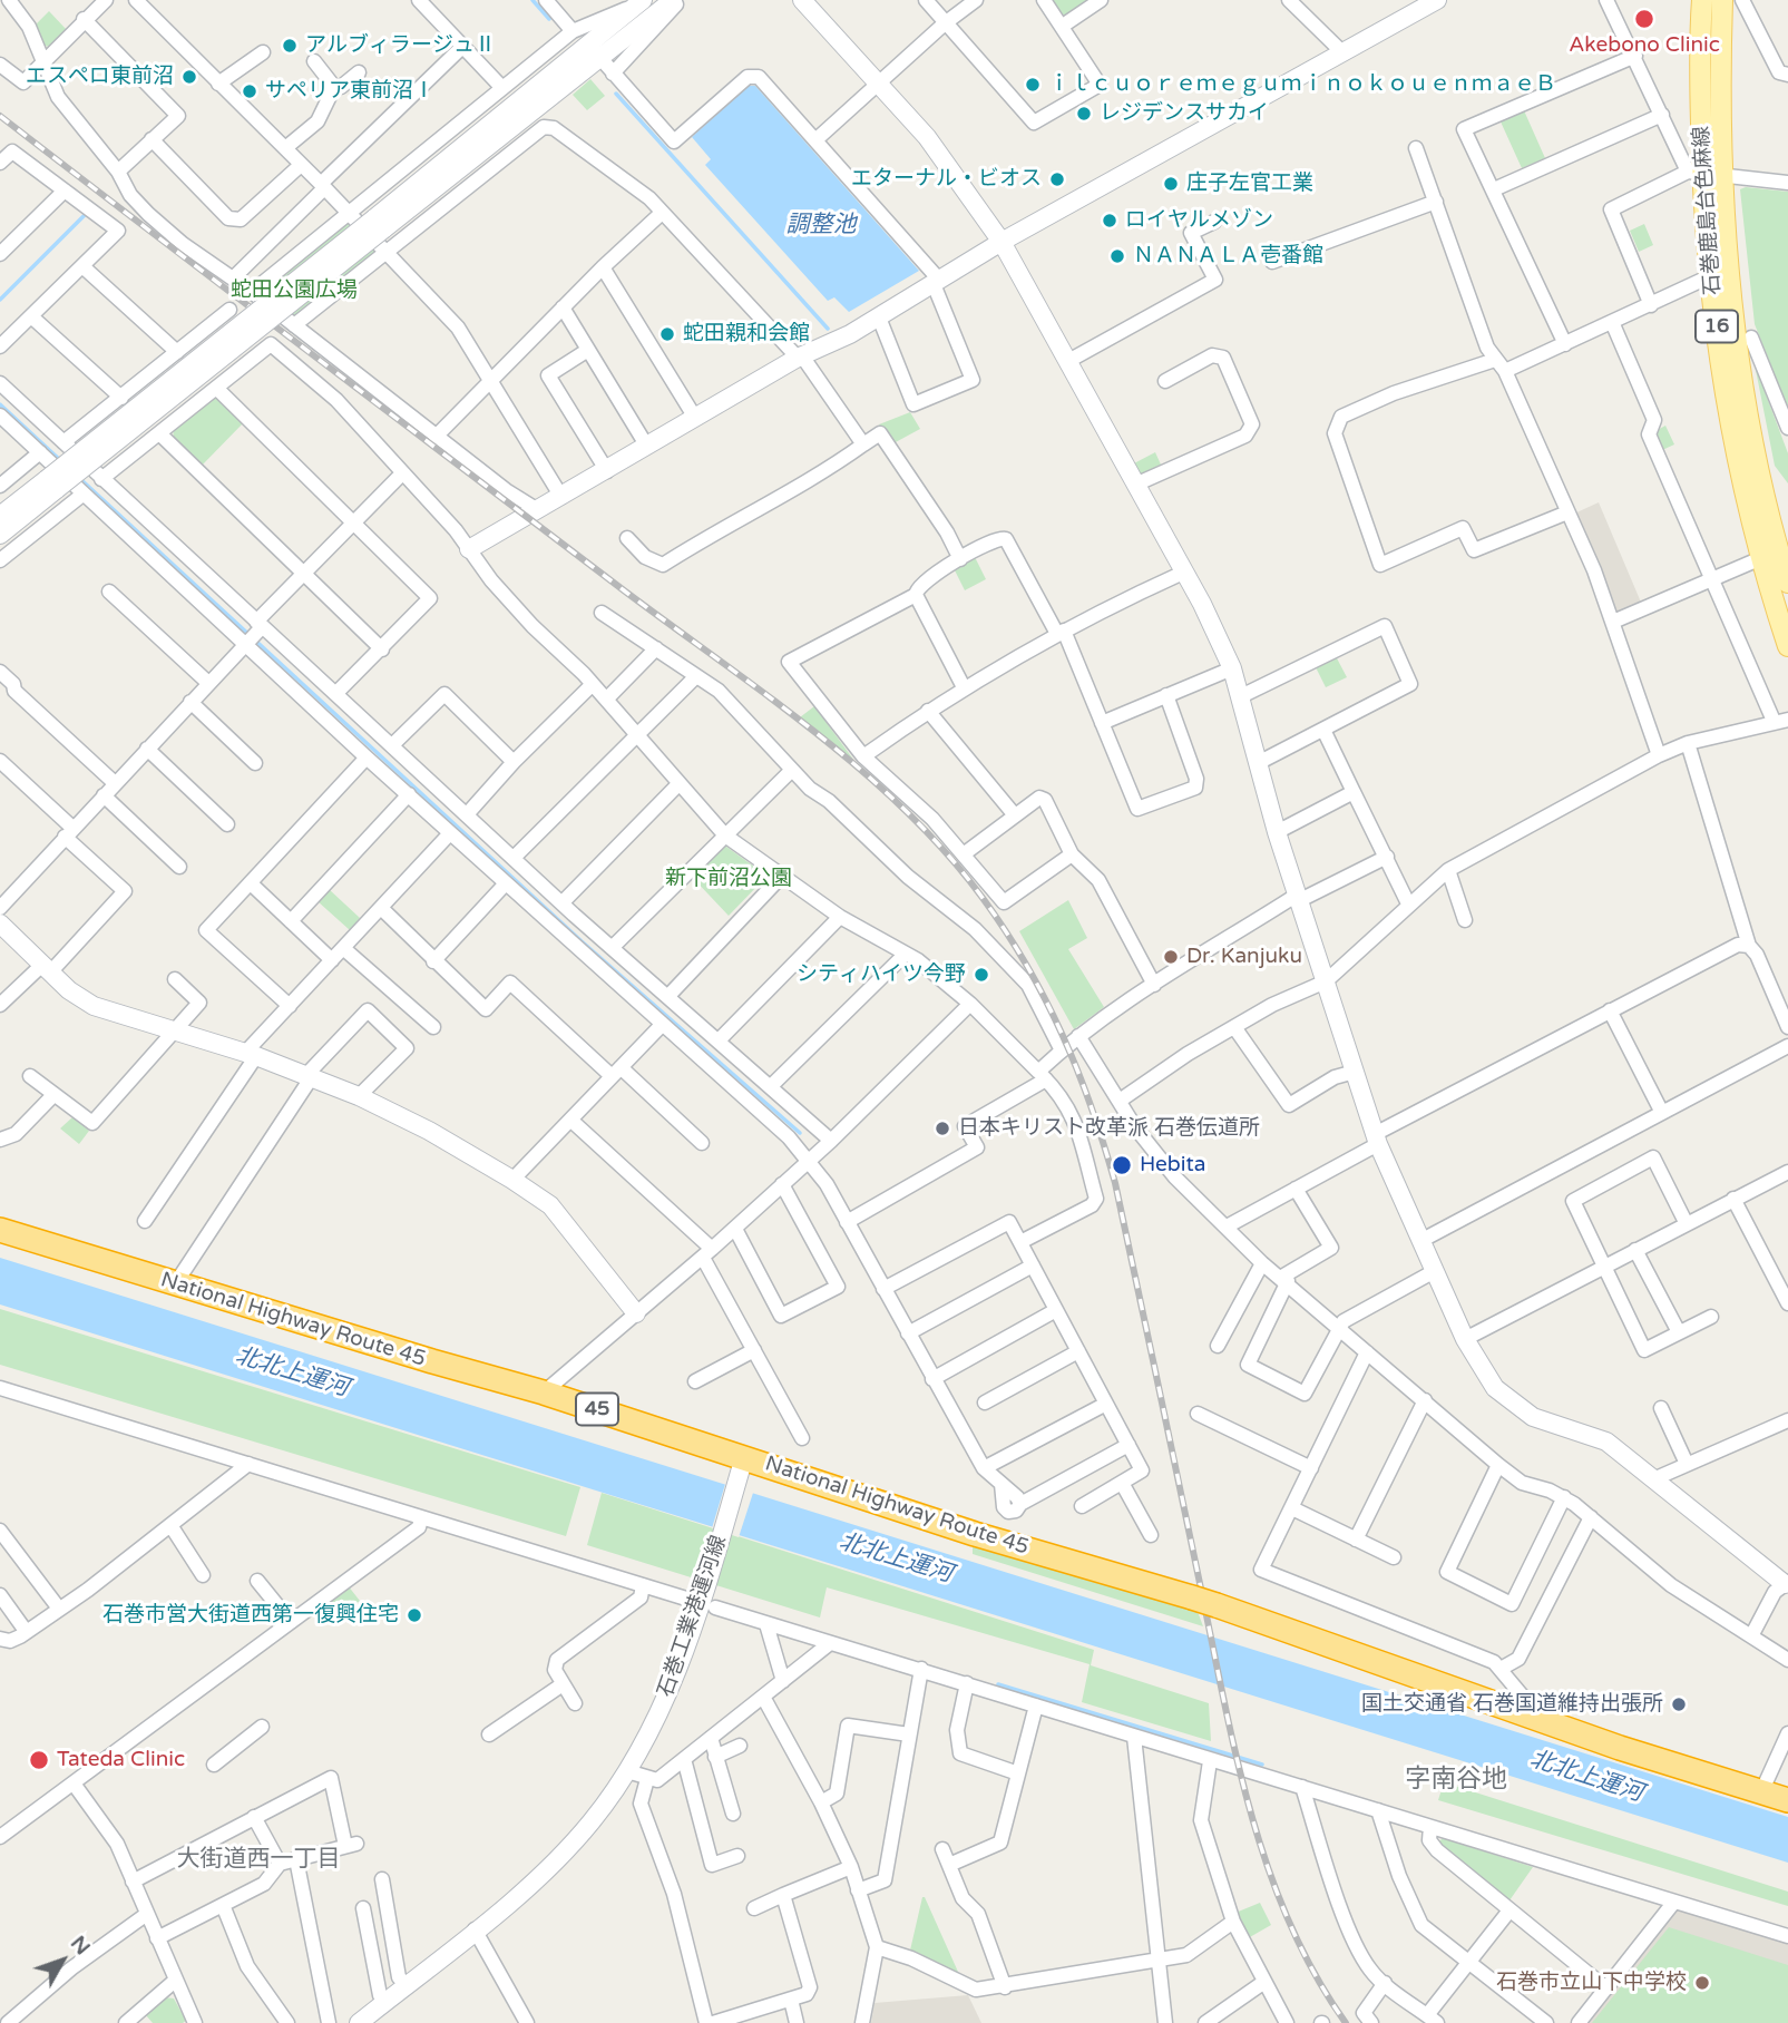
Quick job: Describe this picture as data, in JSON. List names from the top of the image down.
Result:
{
  "streets": {
    "highway": ["National Highway Route 45", "45"],
    "main road": ["石巻鹿島台色麻線", "16"],
    "street": ["石巻工業港運河線"]
  },
  "crossings": [
    ["National Highway Route 45", "石巻工業港運河線"]
  ],
  "districts": ["字南谷地", "大街道西一丁目"],
  "water": ["調整池", "北北上運河"],
  "parks": ["蛇田公園広場", "新下前沼公園"],
  "places": [
    "Akebono Clinic",
    "アルブィラージュⅡ",
    "エスペロ東前沼",
    "ｉｌｃｕｏｒｅｍｅｇｕｍｉｎｏｋｏｕｅｎｍａｅＢ",
    "サペリア東前沼Ⅰ",
    "レジデンスサカイ",
    "エターナル・ビオス",
    "庄子左官工業",
    "ロイヤルメゾン",
    "ＮＡＮＡＬＡ壱番館",
    "蛇田親和会館",
    "Dr. Kanjuku",
    "シティハイツ今野",
    "日本キリスト改革派 石巻伝道所",
    "Hebita",
    "石巻市営大街道西第一復興住宅",
    "国土交通省 石巻国道維持出張所",
    "Tateda Clinic",
    "石巻市立山下中学校"
  ],
  "north": "top right"
}
